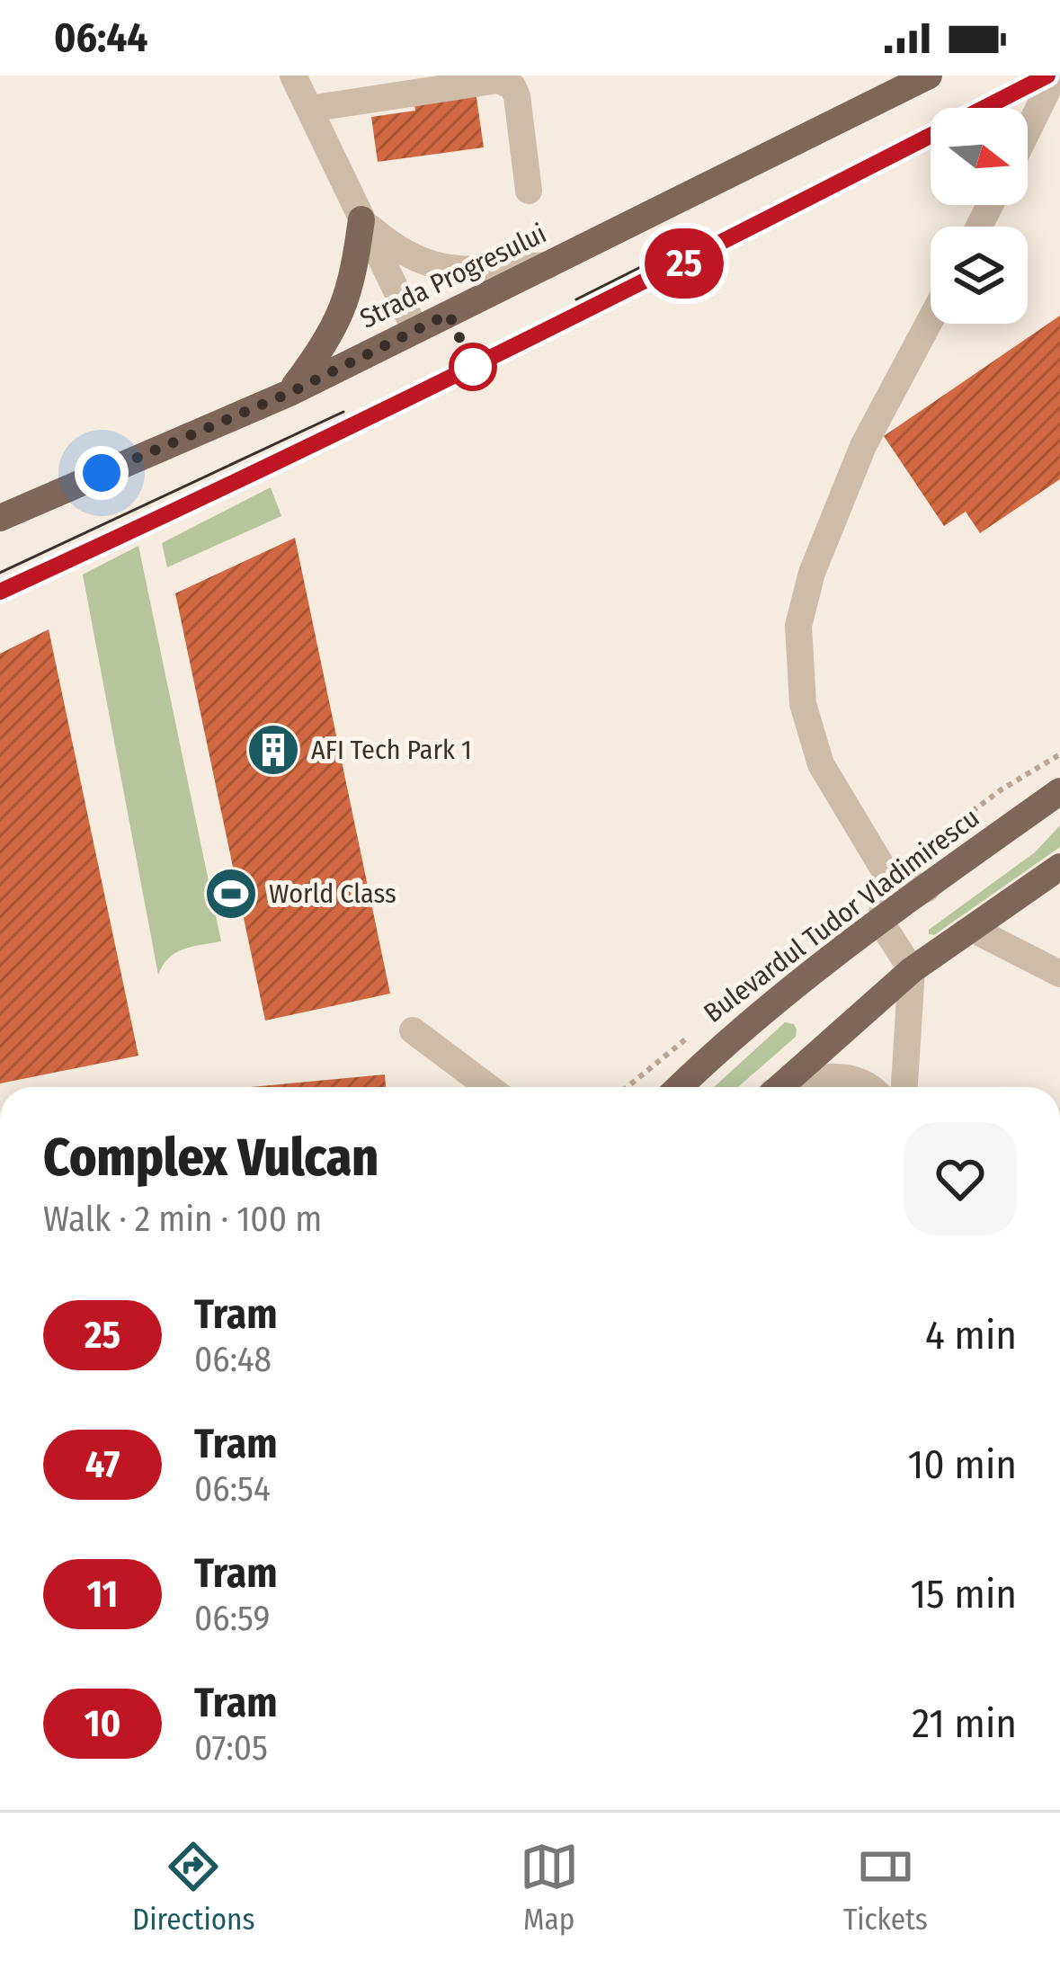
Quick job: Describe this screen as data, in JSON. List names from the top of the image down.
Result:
{
  "streets": {
    "main road": ["Strada Progresului", "Bulevardul Tudor Vladimirescu"]
  },
  "places": {
    "building": ["AFI Tech Park 1"],
    "sports": ["World Class"]
  },
  "lines": ["tram line 25"],
  "north": "right",
  "page": {
    "status": "06:44",
    "on_map": "25",
    "heading": ["Complex Vulcan", "Walk · 2 min · 100 m"],
    "list": [
      {
        "mark": "25",
        "name": "Tram",
        "note": "06:48",
        "value": "4 min"
      },
      {
        "mark": "47",
        "name": "Tram",
        "note": "06:54",
        "value": "10 min"
      },
      {
        "mark": "11",
        "name": "Tram",
        "note": "06:59",
        "value": "15 min"
      },
      {
        "mark": "10",
        "name": "Tram",
        "note": "07:05",
        "value": "21 min"
      }
    ],
    "tabs": ["Directions", "Map", "Tickets"]
  }
}
